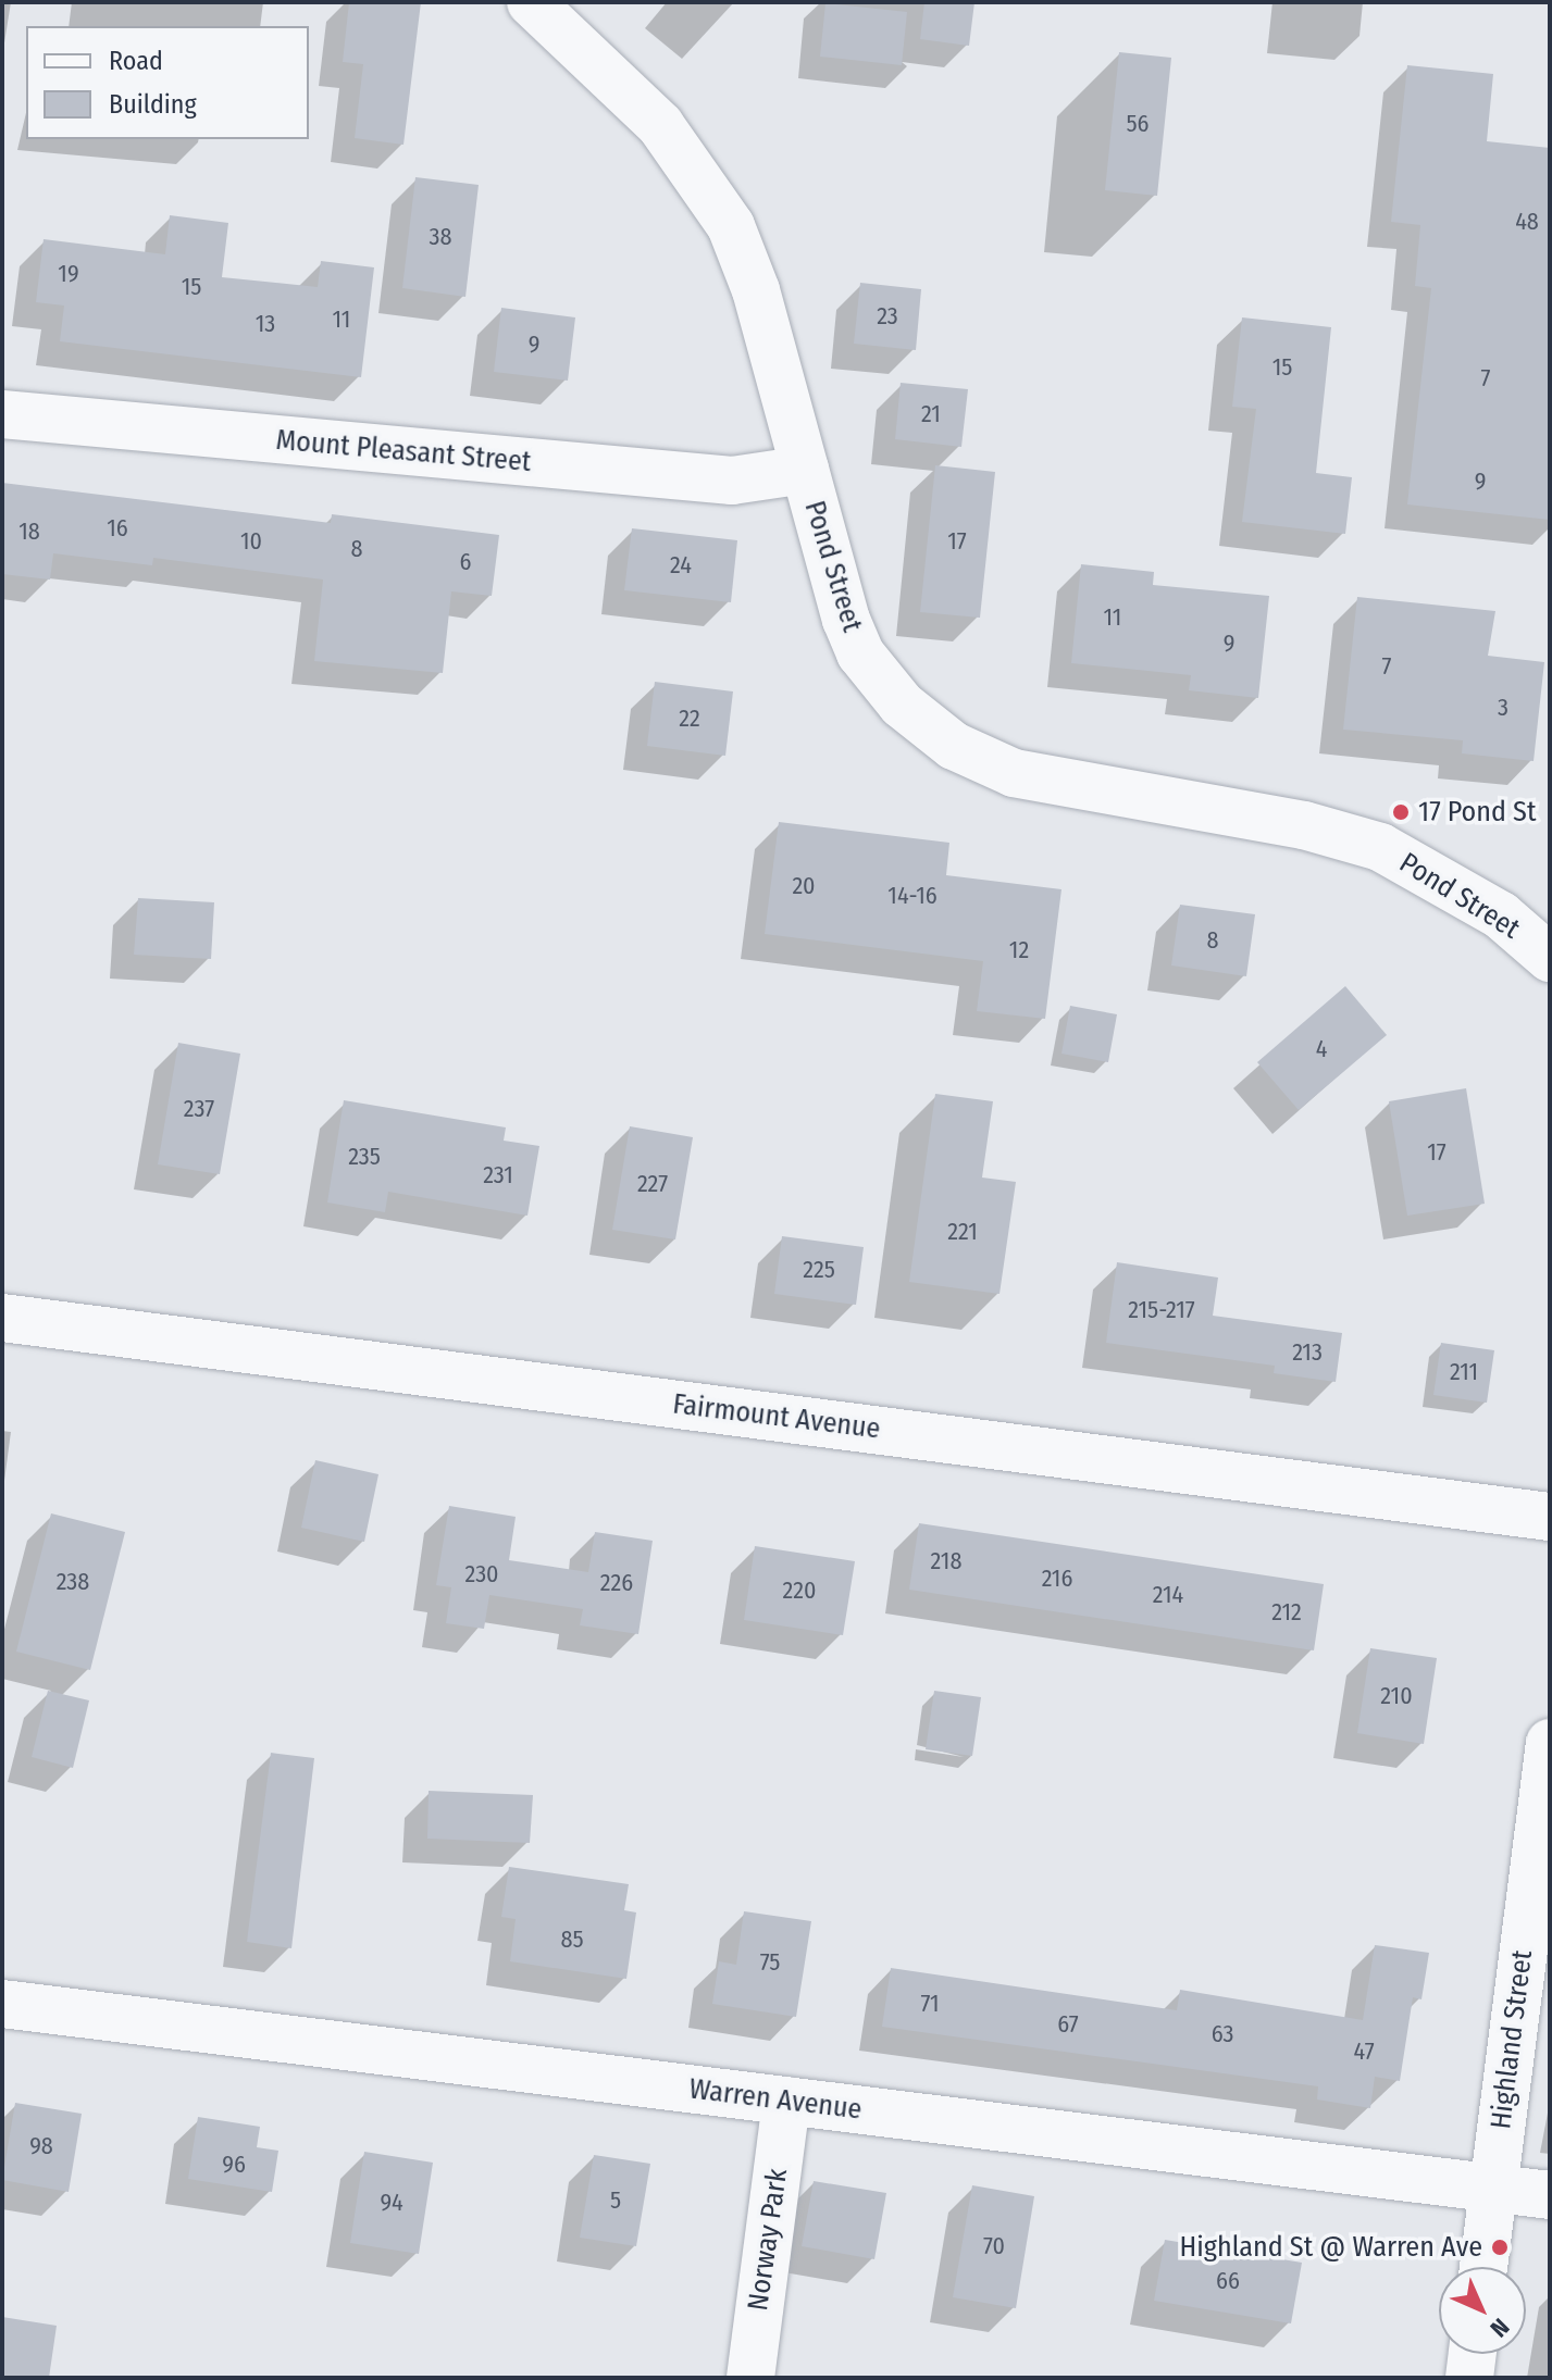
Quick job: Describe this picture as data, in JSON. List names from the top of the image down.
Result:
{
  "streets": {
    "street": [
      "Mount Pleasant Street",
      "Pond Street",
      "Fairmount Avenue",
      "Highland Street",
      "Warren Avenue",
      "Norway Park"
    ]
  },
  "crossings": [
    ["Mount Pleasant Street", "Pond Street"],
    ["Highland Street", "Warren Avenue"],
    ["Warren Avenue", "Norway Park"]
  ],
  "places": ["17 Pond St", "Highland St @ Warren Ave"],
  "house_numbers": [
    "56",
    "48",
    "38",
    "19",
    "15",
    "23",
    "11",
    "13",
    "9",
    "15",
    "7",
    "21",
    "9",
    "16",
    "18",
    "10",
    "17",
    "8",
    "6",
    "24",
    "11",
    "9",
    "7",
    "3",
    "22",
    "20",
    "14-16",
    "8",
    "12",
    "4",
    "237",
    "17",
    "235",
    "231",
    "227",
    "221",
    "225",
    "215-217",
    "213",
    "211",
    "218",
    "230",
    "216",
    "238",
    "226",
    "220",
    "214",
    "212",
    "210",
    "85",
    "75",
    "71",
    "67",
    "63",
    "47",
    "98",
    "96",
    "5",
    "94",
    "70",
    "66"
  ],
  "legend": ["Road", "Building"],
  "north": "bottom right"
}
